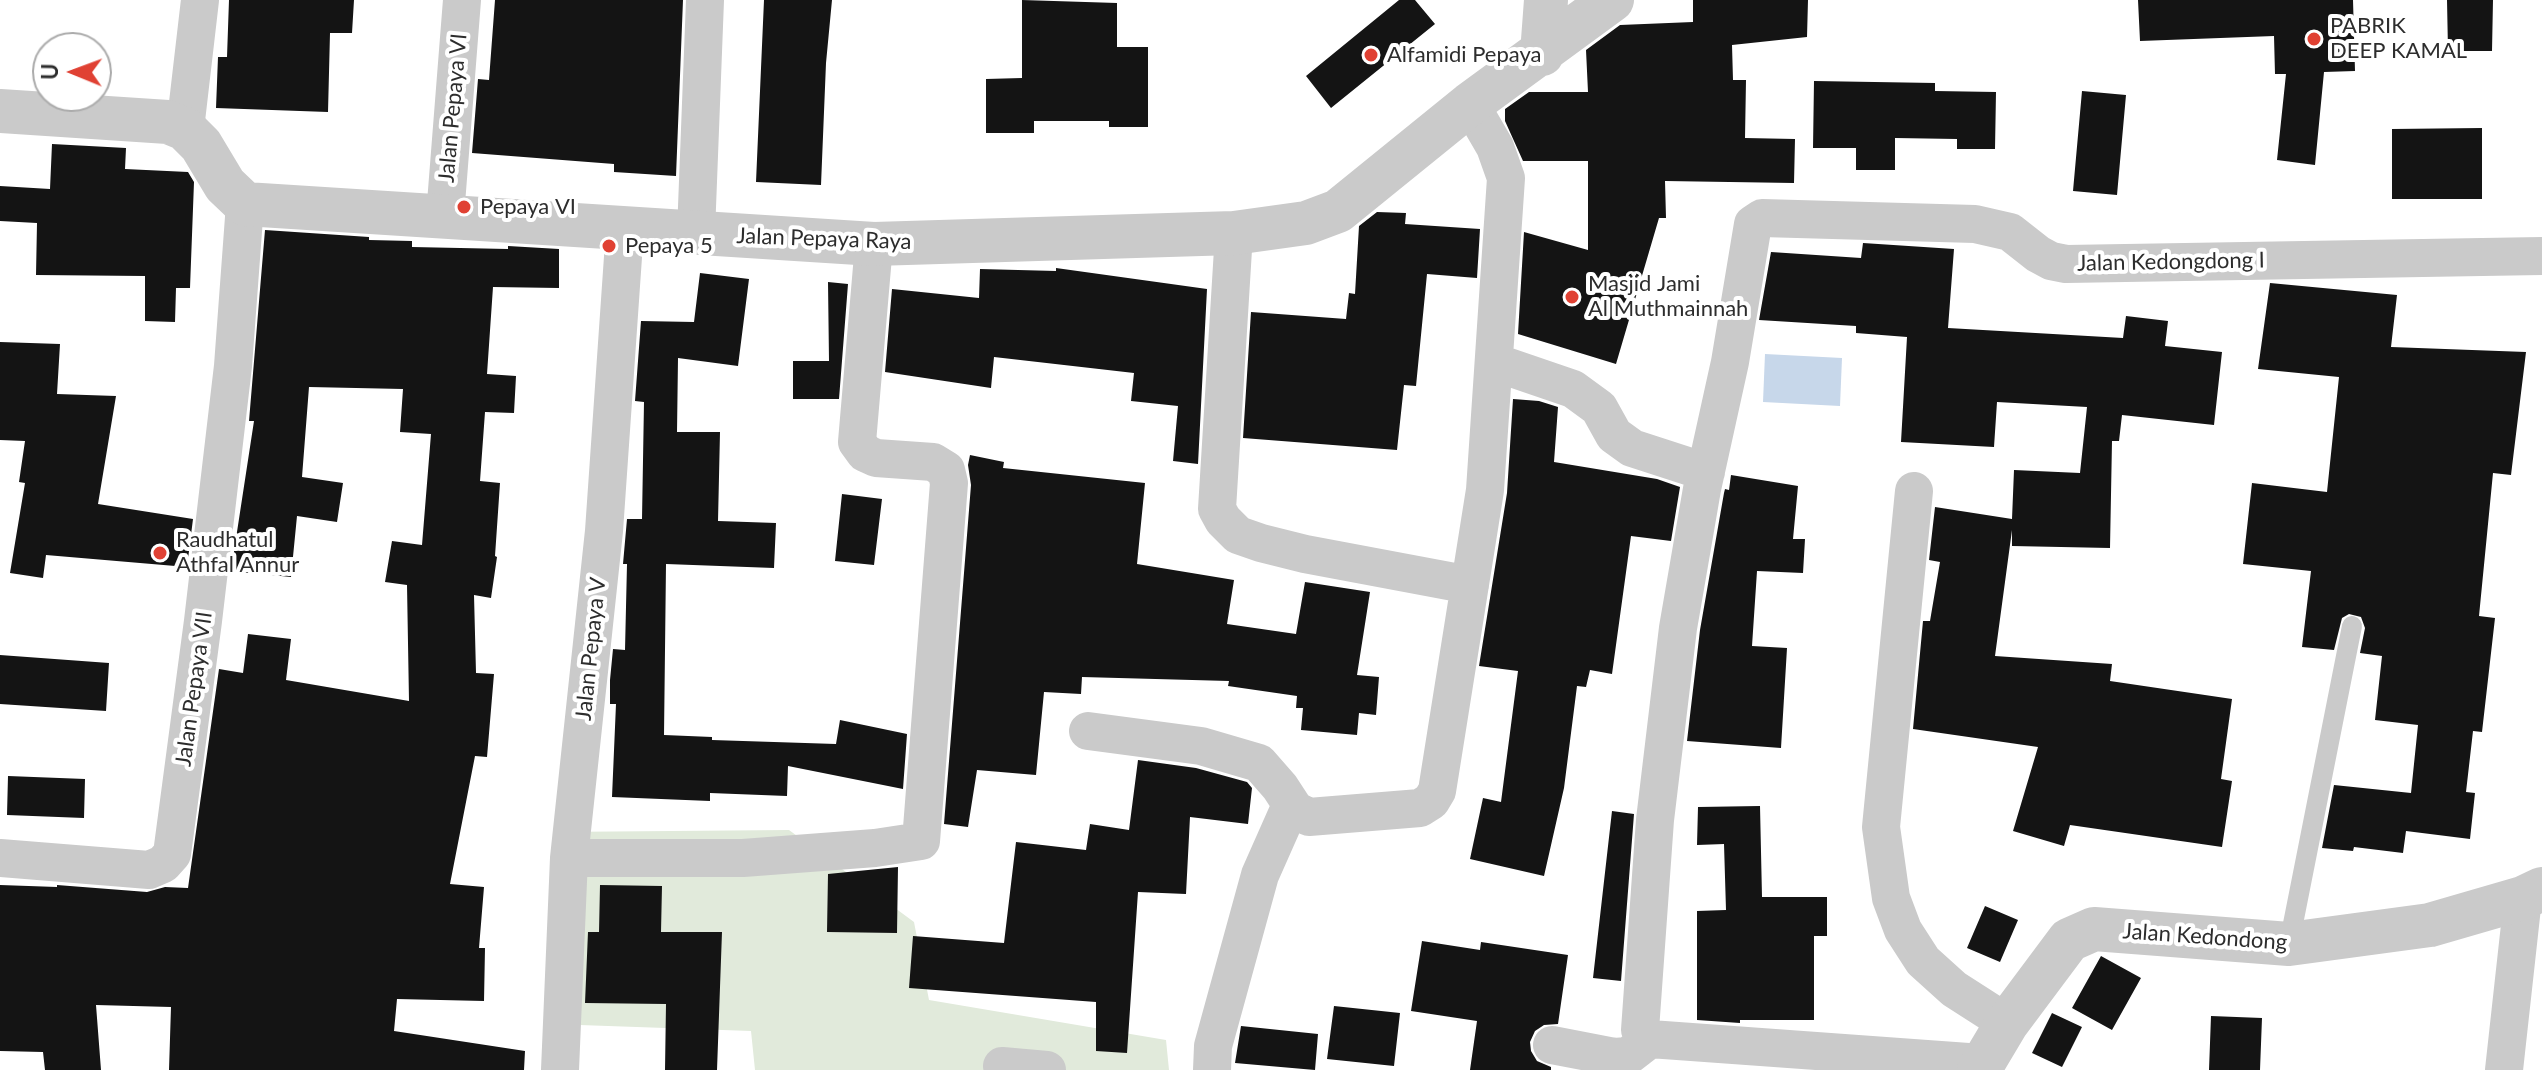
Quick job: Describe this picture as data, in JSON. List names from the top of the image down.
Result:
{
  "streets": {
    "street": [
      "Jalan Pepaya VI",
      "Jalan Pepaya Raya",
      "Jalan Kedongdong I",
      "Jalan Pepaya V",
      "Jalan Pepaya VII",
      "Jalan Kedondong"
    ]
  },
  "crossings": [
    ["Jalan Pepaya VI", "Jalan Pepaya Raya"],
    ["Jalan Pepaya Raya", "Jalan Pepaya V"],
    ["Jalan Pepaya Raya", "Jalan Pepaya VII"]
  ],
  "places": [
    "PABRIK DEEP KAMAL",
    "Alfamidi Pepaya",
    "Pepaya VI",
    "Pepaya 5",
    "Masjid Jami Al Muthmainnah",
    "Raudhatul Athfal Annur"
  ],
  "north": "left"
}
